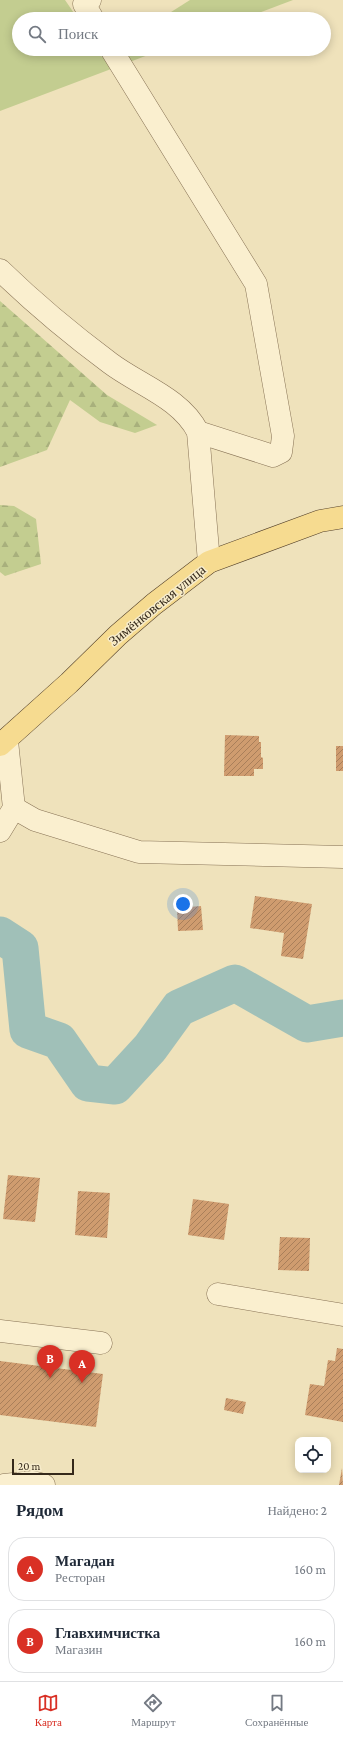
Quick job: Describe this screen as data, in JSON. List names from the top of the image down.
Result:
{
  "streets": {
    "main road": ["Зимёнковская улица"]
  },
  "scale_bar": "20 m",
  "page": {
    "search": "Поиск",
    "pins": ["B", "A"],
    "scale": "20 m",
    "heading": ["Рядом", "Найдено: 2"],
    "list": [
      {
        "mark": "A",
        "name": "Магадан",
        "note": "Ресторан",
        "value": "160 m"
      },
      {
        "mark": "B",
        "name": "Главхимчистка",
        "note": "Магазин",
        "value": "160 m"
      }
    ],
    "nav": ["Карта", "Маршрут", "Сохранённые"]
  }
}
